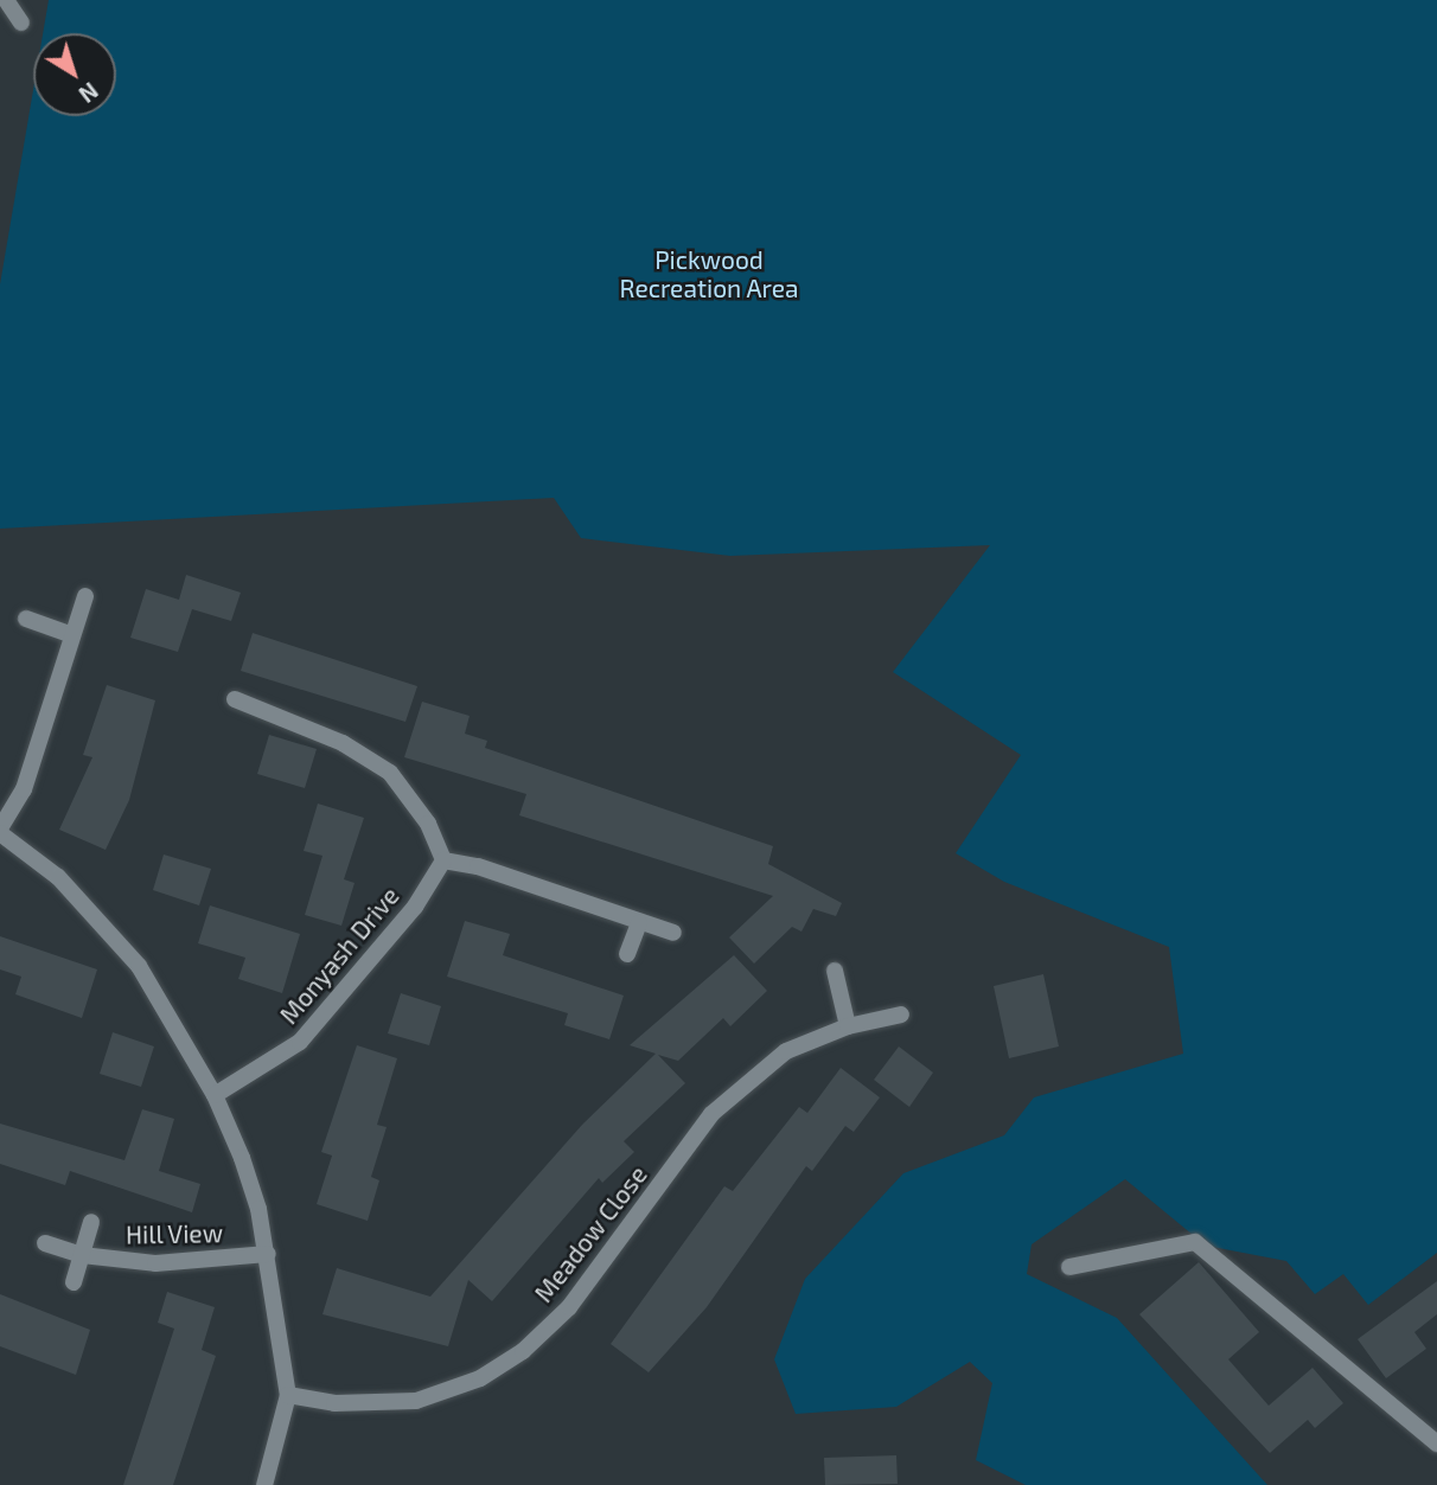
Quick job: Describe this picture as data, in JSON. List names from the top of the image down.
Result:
{
  "streets": {
    "street": ["Monyash Drive", "Hill View", "Meadow Close"]
  },
  "parks": ["Pickwood Recreation Area"],
  "north": "bottom right"
}
